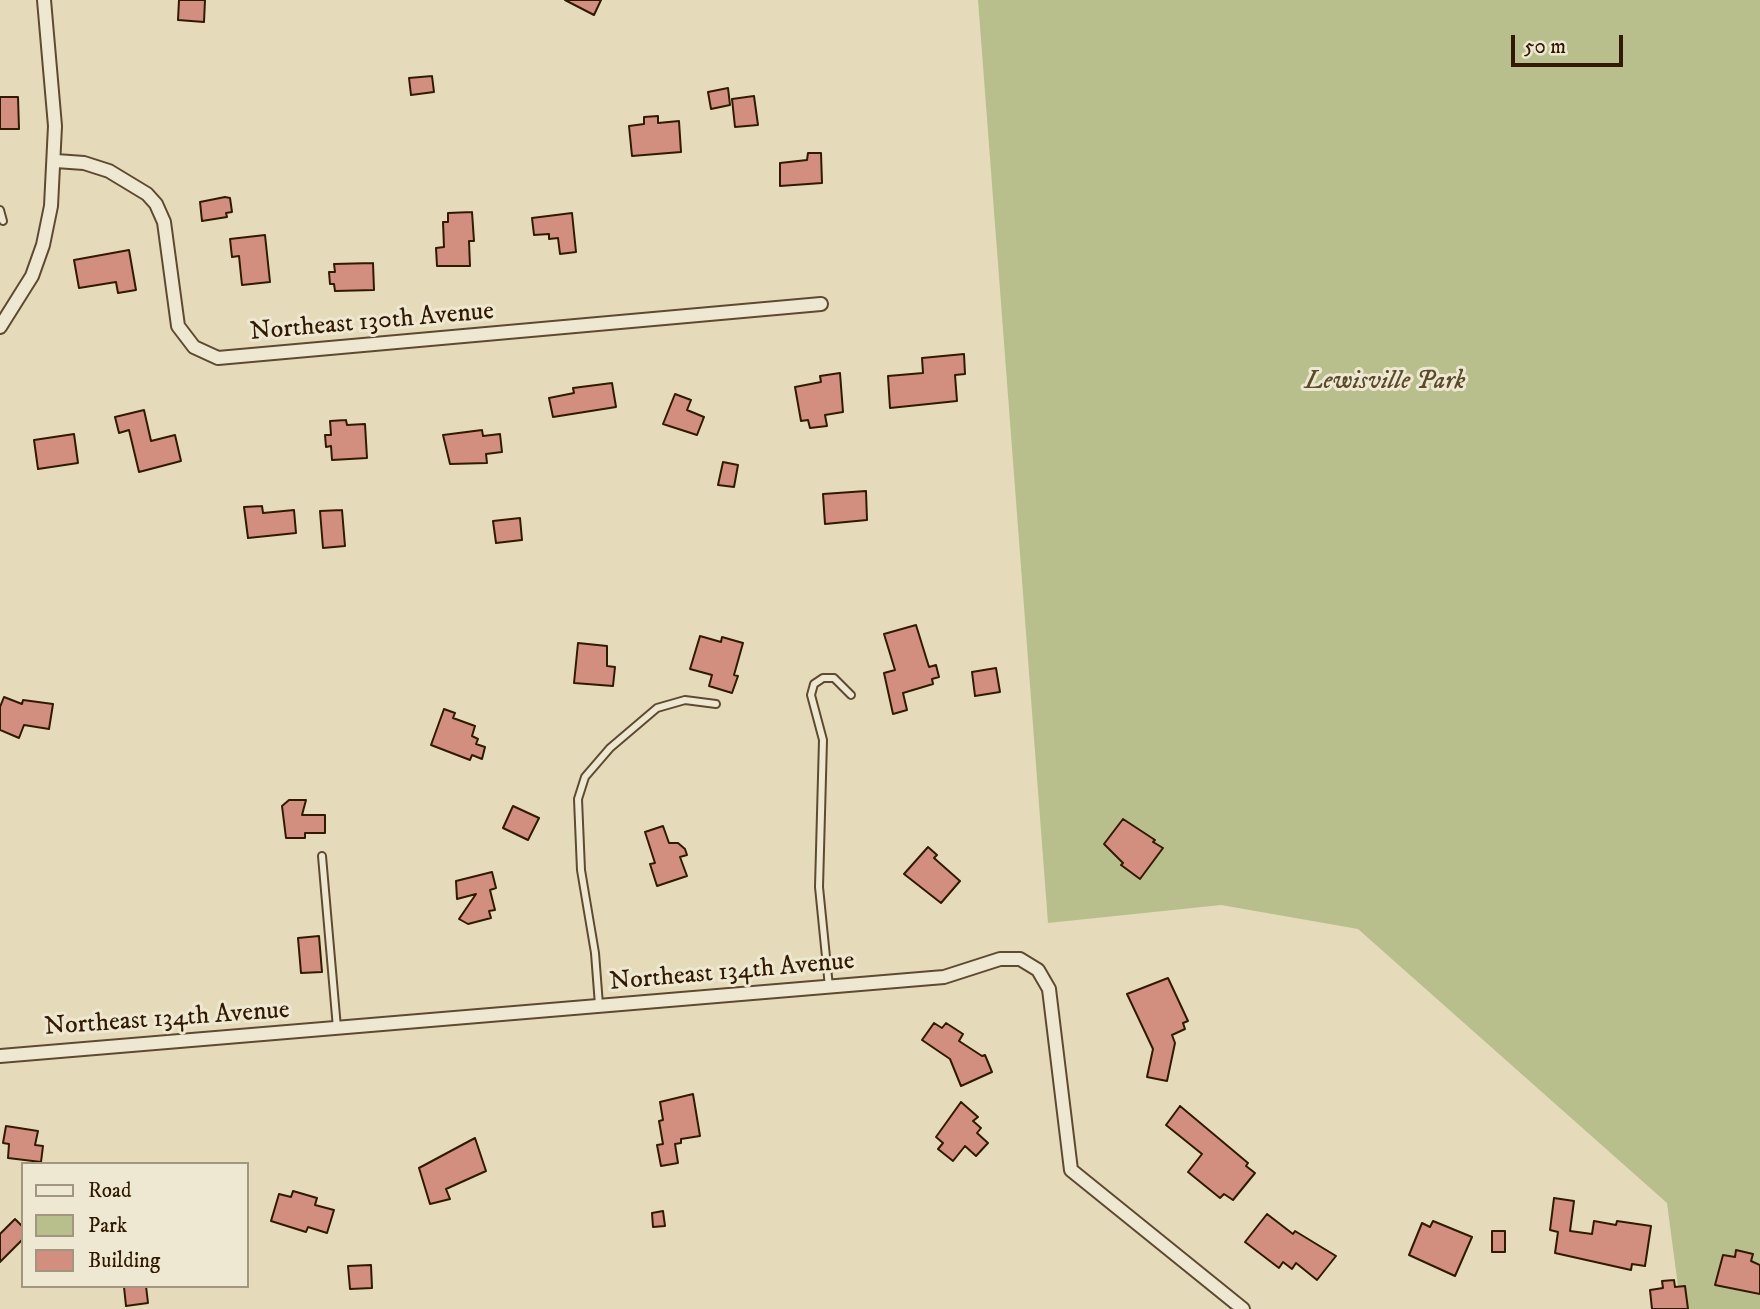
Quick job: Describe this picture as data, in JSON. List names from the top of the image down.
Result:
{
  "streets": {
    "street": ["Northeast 130th Avenue", "Northeast 134th Avenue"]
  },
  "parks": ["Lewisville Park"],
  "legend": ["Road", "Park", "Building"],
  "scale_bar": "50 m"
}
